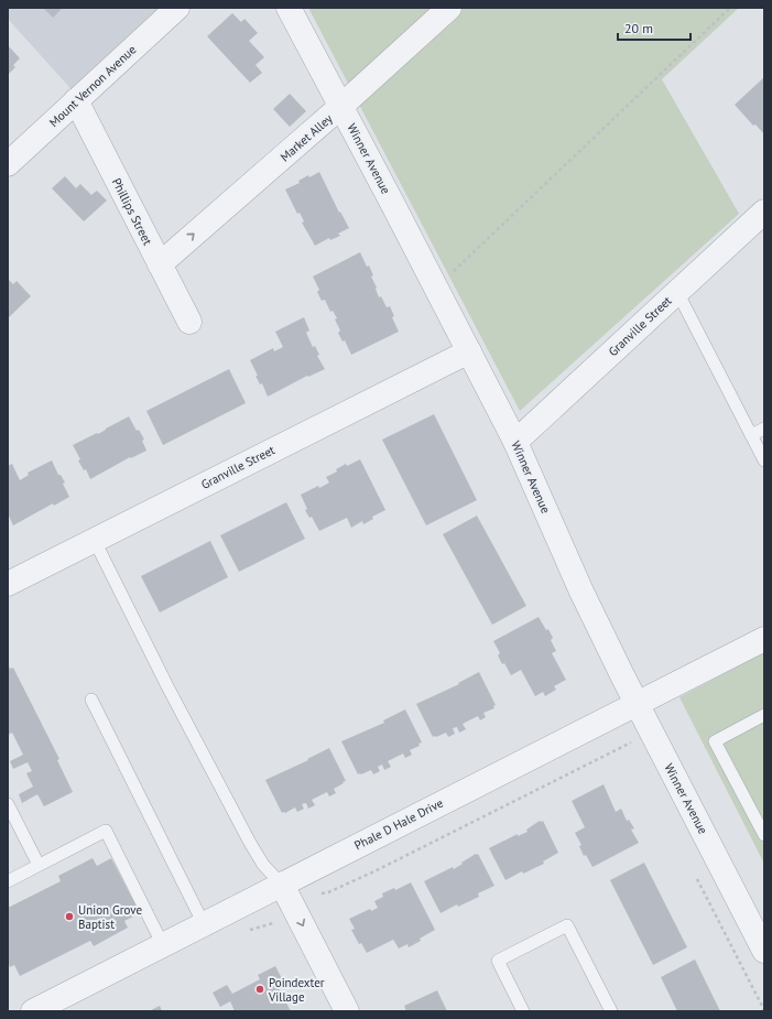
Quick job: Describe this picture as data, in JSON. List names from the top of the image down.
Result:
{
  "streets": {
    "street": [
      "Mount Vernon Avenue",
      "Market Alley",
      "Winner Avenue",
      "Phillips Street",
      "Granville Street",
      "Phale D Hale Drive"
    ]
  },
  "crossings": [
    ["Mount Vernon Avenue", "Phillips Street"],
    ["Market Alley", "Winner Avenue"],
    ["Market Alley", "Phillips Street"],
    ["Winner Avenue", "Granville Street"],
    ["Winner Avenue", "Phale D Hale Drive"]
  ],
  "one_way": ["Market Alley"],
  "places": ["Union Grove Baptist", "Poindexter Village"],
  "scale_bar": "20 m"
}
